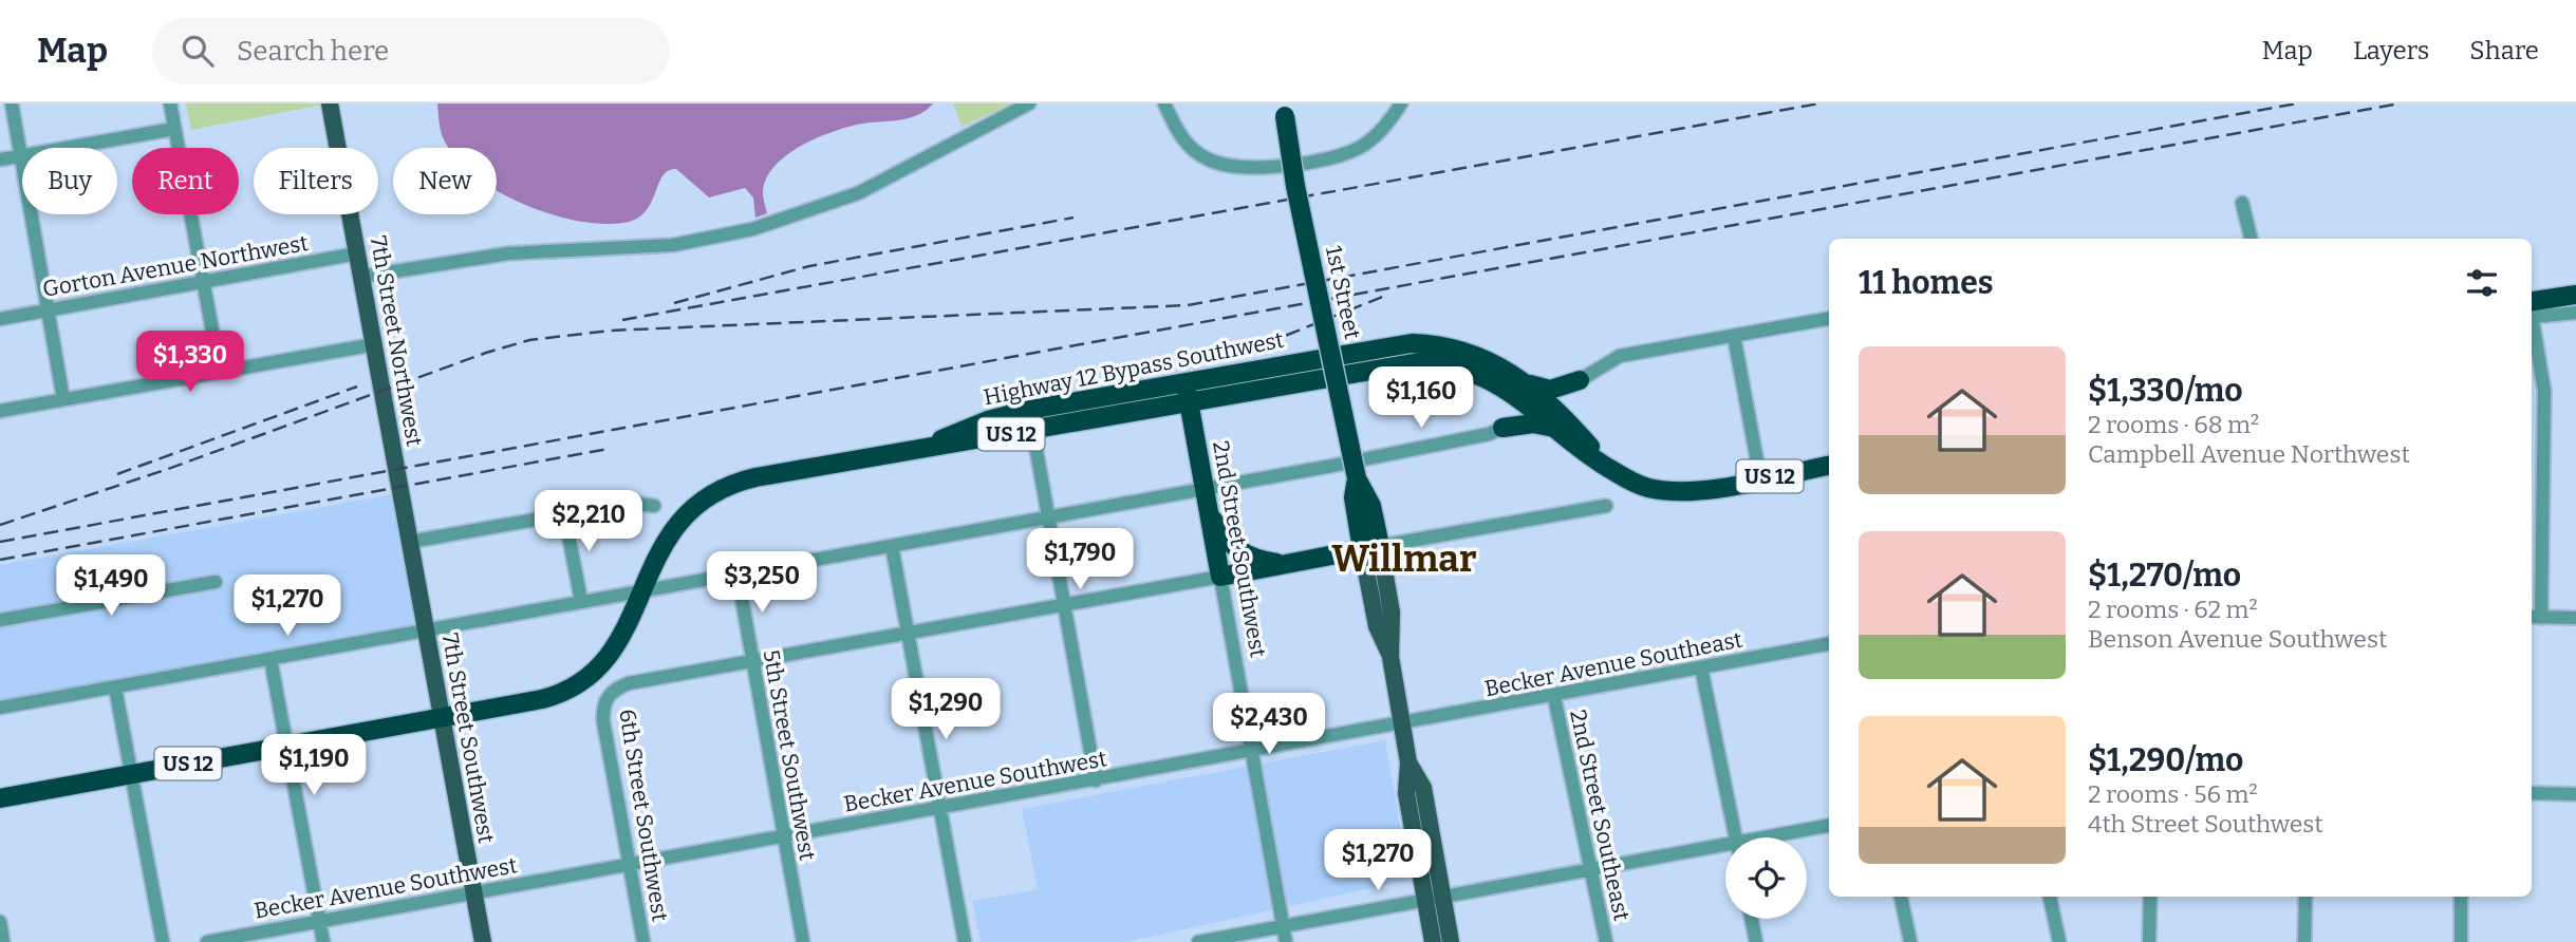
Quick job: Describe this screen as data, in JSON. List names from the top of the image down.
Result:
{
  "streets": {
    "highway": [
      "1st Street",
      "Highway 12 Bypass Southwest",
      "US 12",
      "2nd Street Southwest"
    ],
    "main road": ["7th Street Northwest", "7th Street Southwest"],
    "street": [
      "Gorton Avenue Northwest",
      "Becker Avenue Southeast",
      "5th Street Southwest",
      "Becker Avenue Southwest",
      "6th Street Southwest",
      "2nd Street Southeast"
    ]
  },
  "crossings": [
    ["Gorton Avenue Northwest", "7th Street Northwest"],
    ["7th Street Northwest", "7th Street Southwest"],
    ["Highway 12 Bypass Southwest", "US 12"],
    ["Highway 12 Bypass Southwest", "2nd Street Southwest"],
    ["Highway 12 Bypass Southwest", "7th Street Southwest"],
    ["US 12", "7th Street Southwest"],
    ["2nd Street Southwest", "Becker Avenue Southwest"],
    ["Becker Avenue Southeast", "Becker Avenue Southwest"],
    ["Becker Avenue Southeast", "2nd Street Southeast"],
    ["7th Street Southwest", "Becker Avenue Southwest"],
    ["5th Street Southwest", "Becker Avenue Southwest"],
    ["5th Street Southwest", "6th Street Southwest"],
    ["Becker Avenue Southwest", "6th Street Southwest"]
  ],
  "districts": ["Willmar"],
  "page": {
    "header": "Map",
    "search": "Search here",
    "nav": ["Map", "Layers", "Share"],
    "chip": [
      "Buy",
      "Rent",
      "Filters",
      "New"
    ],
    "heading": "11 homes",
    "list": [
      {
        "name": "$1,330/mo",
        "note": "2 rooms · 68 m² · Campbell Avenue Northwest"
      },
      {
        "name": "$1,270/mo",
        "note": "2 rooms · 62 m² · Benson Avenue Southwest"
      },
      {
        "name": "$1,290/mo",
        "note": "2 rooms · 56 m² · 4th Street Southwest"
      }
    ],
    "price": [
      "$1,330",
      "$1,160",
      "$2,210",
      "$1,790",
      "$3,250",
      "$1,490",
      "$1,270",
      "$1,290",
      "$2,430",
      "$1,190",
      "$1,270"
    ]
  }
}
